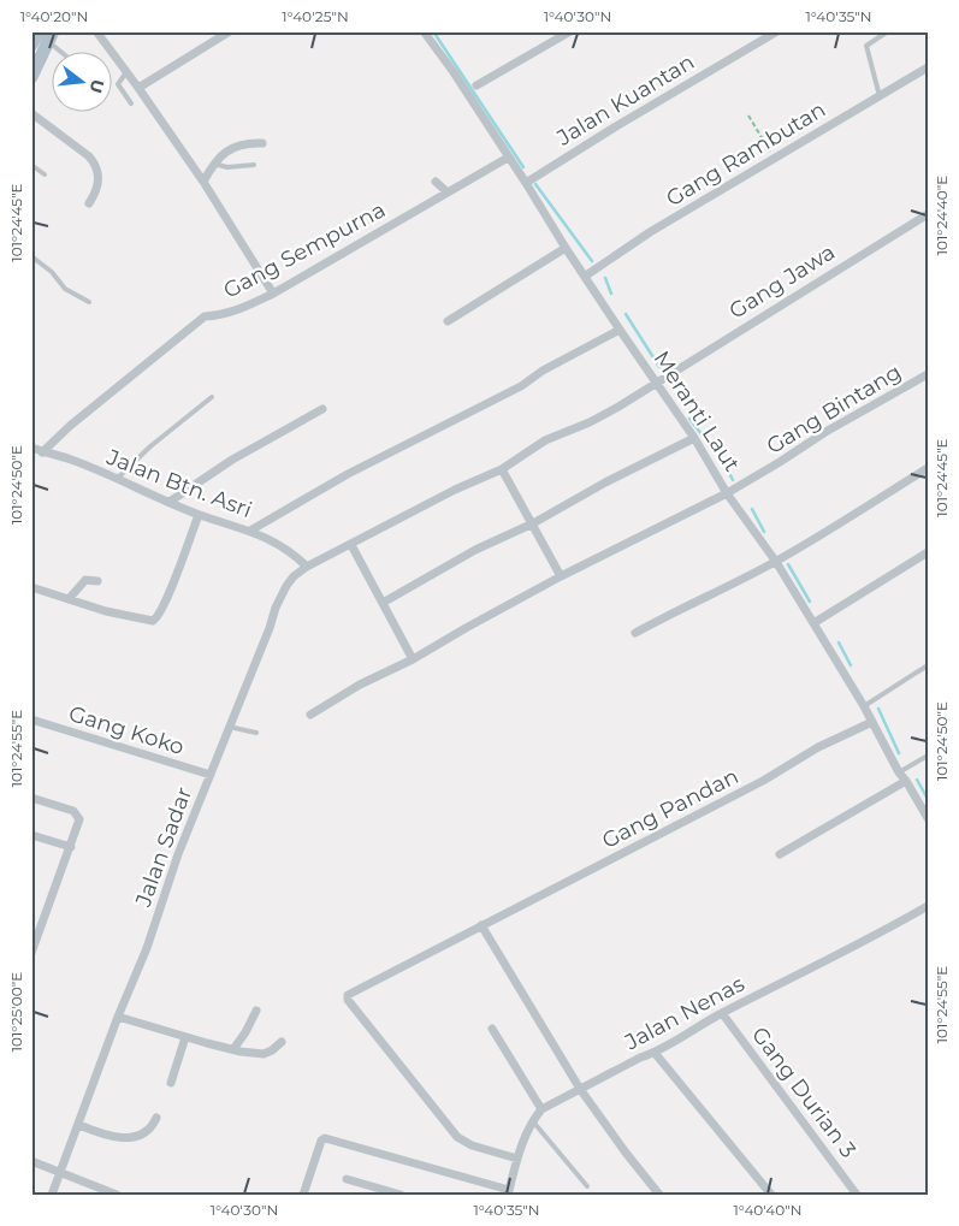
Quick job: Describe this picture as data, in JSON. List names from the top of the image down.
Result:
{
  "streets": {
    "street": [
      "Jalan Kuantan",
      "Gang Rambutan",
      "Gang Sempurna",
      "Gang Jawa",
      "Gang Bintang",
      "Meranti Laut",
      "Jalan Btn. Asri",
      "Gang Koko",
      "Gang Pandan",
      "Jalan Sadar",
      "Jalan Nenas",
      "Gang Durian 3"
    ]
  },
  "crossings": [
    ["Jalan Kuantan", "Meranti Laut"],
    ["Gang Rambutan", "Meranti Laut"],
    ["Gang Sempurna", "Meranti Laut"],
    ["Gang Sempurna", "Jalan Btn. Asri"],
    ["Gang Jawa", "Meranti Laut"],
    ["Gang Jawa", "Jalan Sadar"],
    ["Gang Bintang", "Meranti Laut"],
    ["Meranti Laut", "Gang Pandan"],
    ["Jalan Btn. Asri", "Jalan Sadar"],
    ["Gang Koko", "Jalan Sadar"],
    ["Gang Pandan", "Jalan Nenas"],
    ["Jalan Nenas", "Gang Durian 3"]
  ],
  "north": "right",
  "coordinates": [
    "1°40'20\"N",
    "1°40'25\"N",
    "1°40'30\"N",
    "1°40'35\"N",
    "101°24'40\"E",
    "101°24'45\"E",
    "101°24'50\"E",
    "101°24'55\"E",
    "101°25'00\"E",
    "1°40'40\"N"
  ]
}
